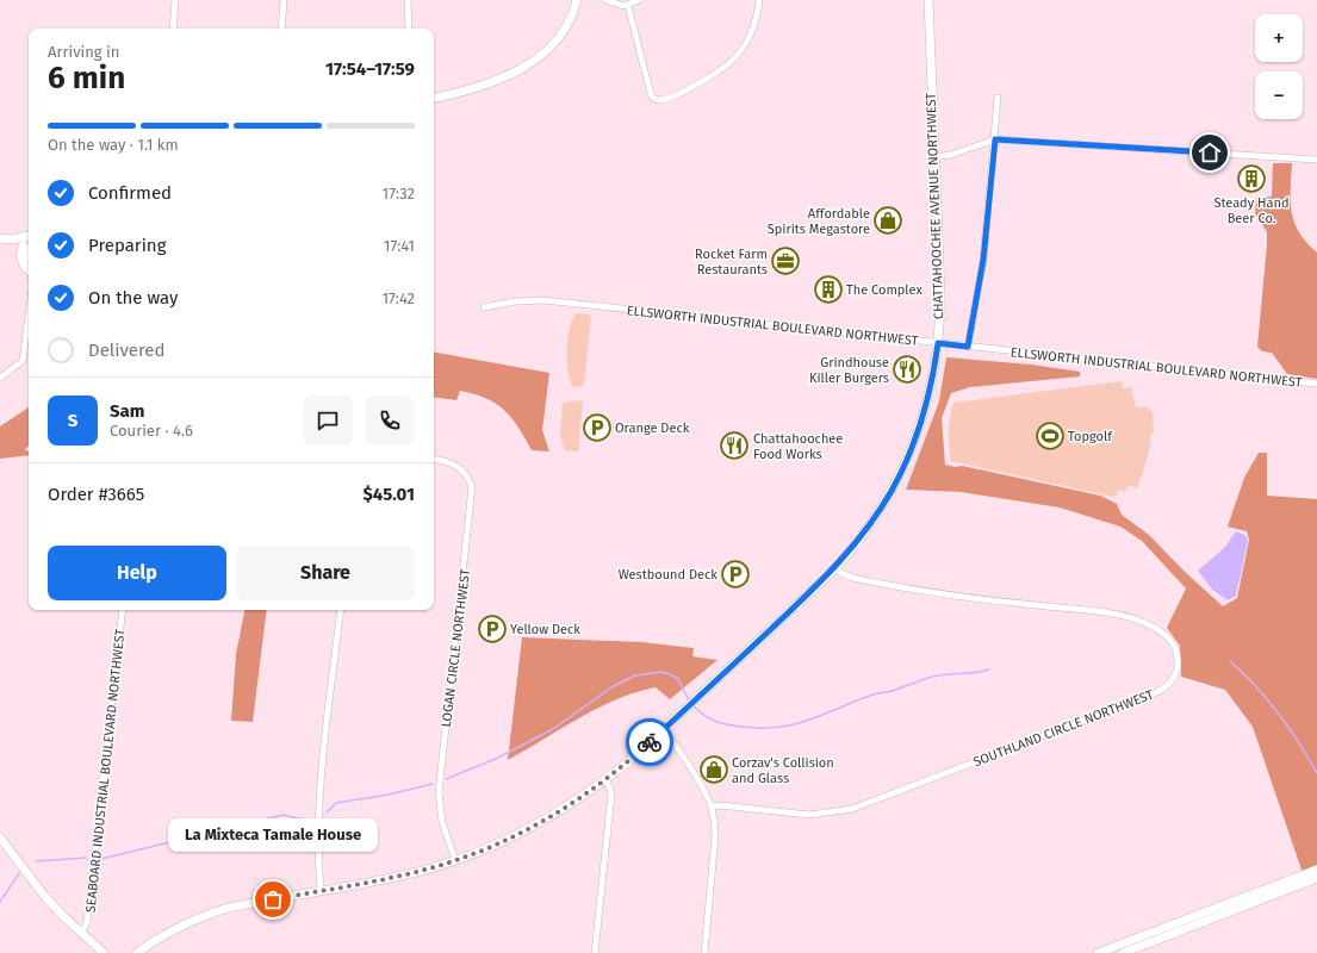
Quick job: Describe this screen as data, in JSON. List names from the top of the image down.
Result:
{
  "streets": {
    "street": [
      "CHATTAHOOCHEE AVENUE NORTHWEST",
      "ELLSWORTH INDUSTRIAL BOULEVARD NORTHWEST",
      "LOGAN CIRCLE NORTHWEST",
      "SOUTHLAND CIRCLE NORTHWEST",
      "SEABOARD INDUSTRIAL BOULEVARD NORTHWEST"
    ]
  },
  "crossings": [
    ["CHATTAHOOCHEE AVENUE NORTHWEST", "ELLSWORTH INDUSTRIAL BOULEVARD NORTHWEST"],
    ["CHATTAHOOCHEE AVENUE NORTHWEST", "LOGAN CIRCLE NORTHWEST"],
    ["CHATTAHOOCHEE AVENUE NORTHWEST", "SOUTHLAND CIRCLE NORTHWEST"]
  ],
  "places": {
    "building": ["Steady Hand Beer Co.", "The Complex"],
    "shop": ["Affordable Spirits Megastore", "Corzav's Collision and Glass"],
    "office": ["Rocket Farm Restaurants"],
    "restaurant": ["Grindhouse Killer Burgers", "Chattahoochee Food Works"],
    "parking": ["Orange Deck", "Westbound Deck", "Yellow Deck"],
    "sports": ["Topgolf"],
    "other": ["La Mixteca Tamale House"]
  },
  "page": {
    "map_buttons": ["+", "−"],
    "heading": ["6 min", "Arriving in", "17:54–17:59"],
    "panel": [
      "Sam",
      "Courier · 4.6",
      "Order #3665",
      "$45.01"
    ],
    "bar": "On the way · 1.1 km",
    "list": [
      ["Confirmed", "17:32"],
      ["Preparing", "17:41"],
      ["On the way", "17:42"],
      "Delivered"
    ],
    "round": "S",
    "buttons": ["Help", "Share"],
    "bubble": "La Mixteca Tamale House"
  }
}
